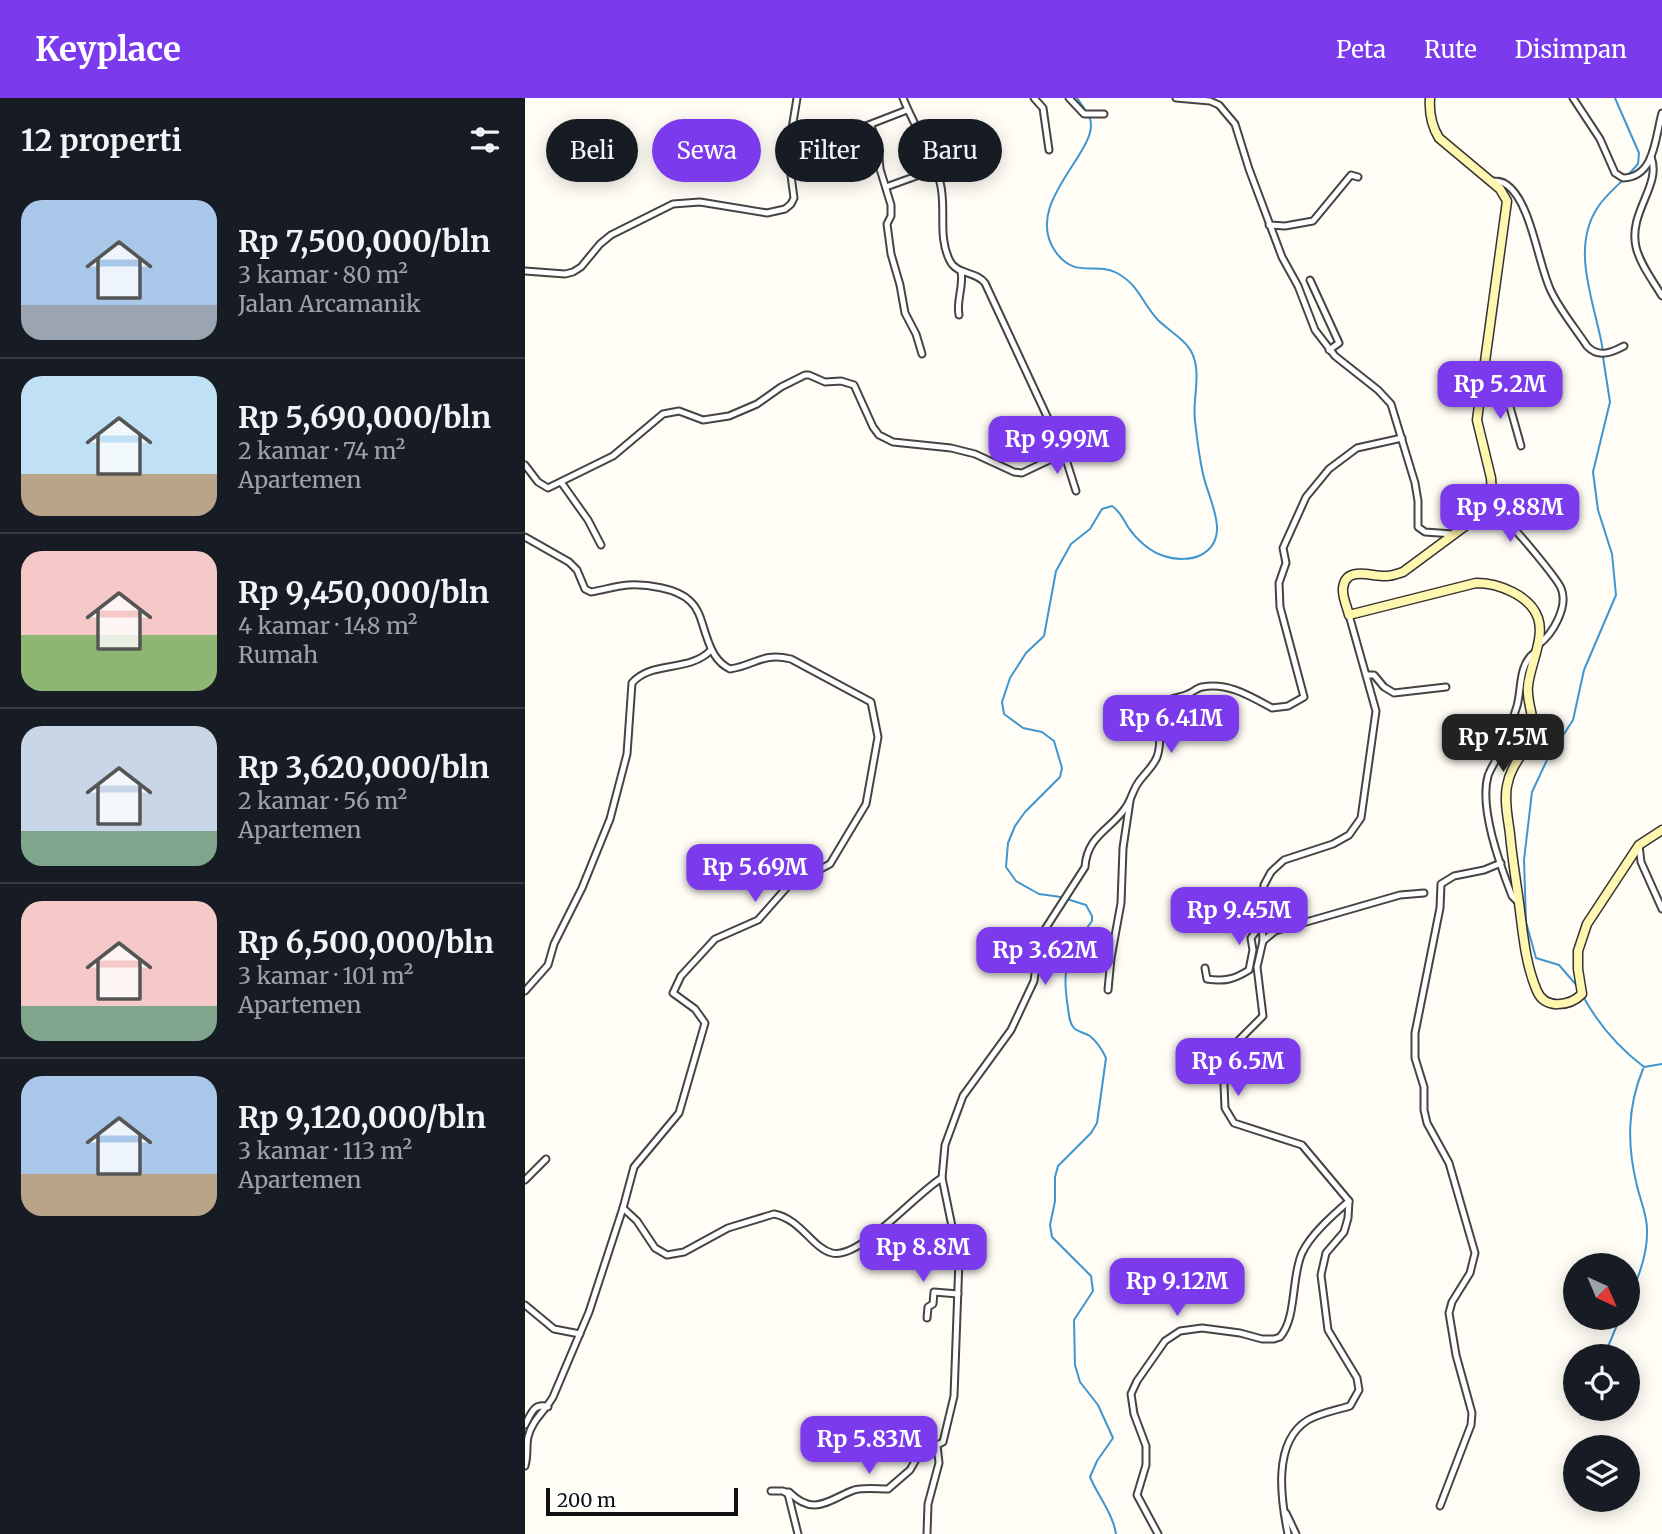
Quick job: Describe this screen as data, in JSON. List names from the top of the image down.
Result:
{
  "scale_bar": "200 m",
  "north": "bottom right",
  "page": {
    "header": "Keyplace",
    "nav": ["Peta", "Rute", "Disimpan"],
    "heading": "12 properti",
    "chip": [
      "Beli",
      "Sewa",
      "Filter",
      "Baru"
    ],
    "list": [
      {
        "name": "Rp 7,500,000/bln",
        "note": "3 kamar · 80 m² · Jalan Arcamanik"
      },
      {
        "name": "Rp 5,690,000/bln",
        "note": "2 kamar · 74 m² · Apartemen"
      },
      {
        "name": "Rp 9,450,000/bln",
        "note": "4 kamar · 148 m² · Rumah"
      },
      {
        "name": "Rp 3,620,000/bln",
        "note": "2 kamar · 56 m² · Apartemen"
      },
      {
        "name": "Rp 6,500,000/bln",
        "note": "3 kamar · 101 m² · Apartemen"
      },
      {
        "name": "Rp 9,120,000/bln",
        "note": "3 kamar · 113 m² · Apartemen"
      }
    ],
    "price": [
      "Rp 5.2M",
      "Rp 9.99M",
      "Rp 9.88M",
      "Rp 6.41M",
      "Rp 7.5M",
      "Rp 5.69M",
      "Rp 9.45M",
      "Rp 3.62M",
      "Rp 6.5M",
      "Rp 8.8M",
      "Rp 9.12M",
      "Rp 5.83M"
    ],
    "scale": "200 m"
  }
}
